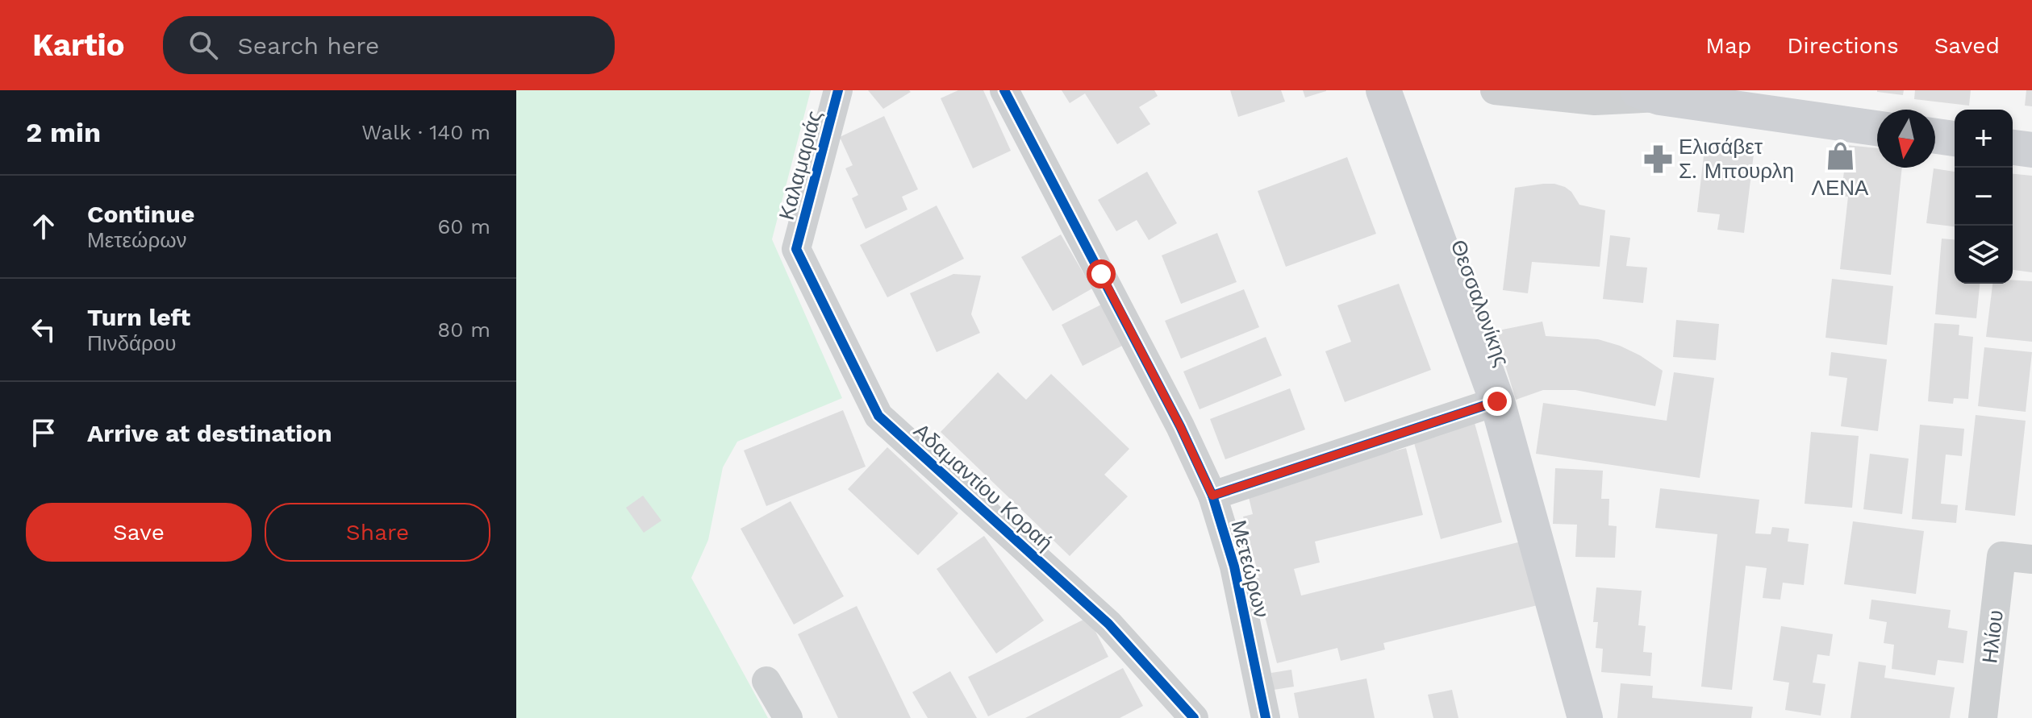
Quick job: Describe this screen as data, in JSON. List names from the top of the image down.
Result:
{
  "streets": {
    "main road": ["Θεσσαλονίκης"],
    "street": [
      "Καλαμαριάς",
      "Αδαμαντίου Κοραή",
      "Μετεώρων",
      "Ηλίου"
    ]
  },
  "crossings": [
    ["Καλαμαριάς", "Αδαμαντίου Κοραή"]
  ],
  "places": {
    "shop": ["ΛΕΝΑ"],
    "pharmacy": ["Ελισάβετ Σ. Μπουρλη"]
  },
  "north": "bottom",
  "page": {
    "header": "Kartio",
    "search": "Search here",
    "nav": ["Map", "Directions", "Saved"],
    "heading": ["2 min", "Walk · 140 m"],
    "map_buttons": ["+", "−"],
    "list": [
      ["Continue", "Μετεώρων", "60 m"],
      ["Turn left", "Πινδάρου", "80 m"],
      "Arrive at destination"
    ],
    "buttons": ["Save", "Share"]
  }
}
